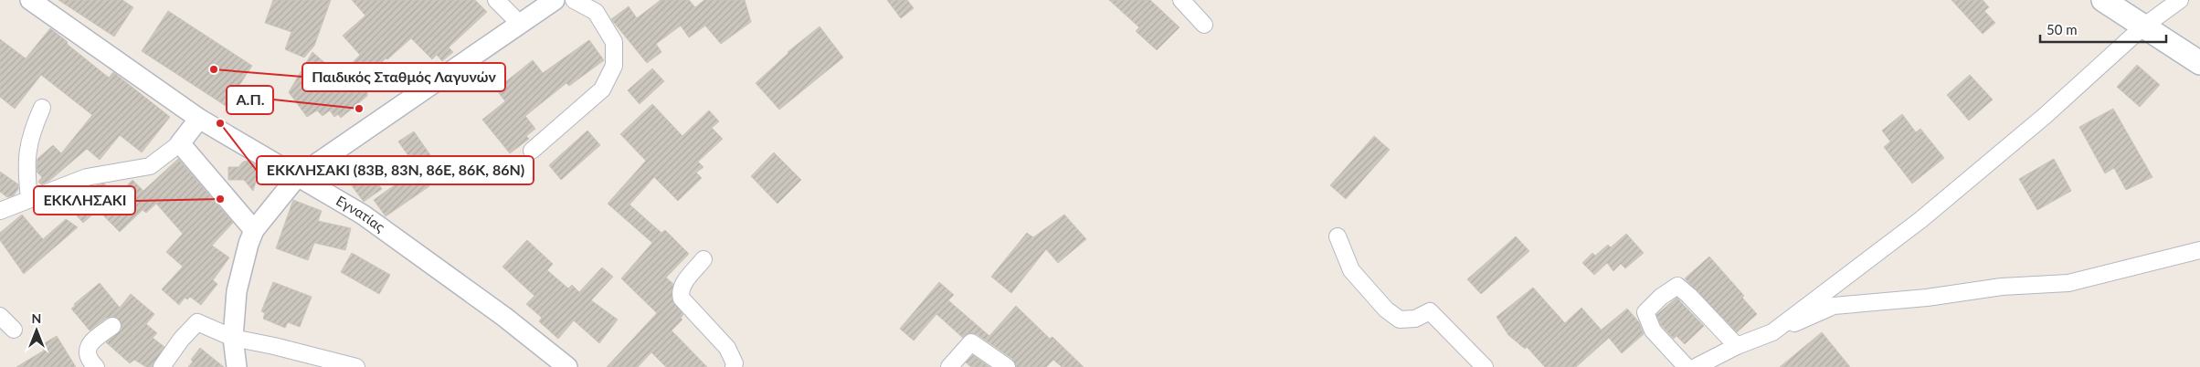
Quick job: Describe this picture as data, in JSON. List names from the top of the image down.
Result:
{
  "streets": {
    "street": ["Εγνατίας"]
  },
  "places": [
    "Παιδικός Σταθμός Λαγυνών",
    "Α.Π.",
    "ΕΚΚΛΗΣΑΚΙ (83Β, 83Ν, 86Ε, 86Κ, 86Ν)",
    "ΕΚΚΛΗΣΑΚΙ"
  ],
  "scale_bar": "50 m",
  "north": "top"
}
